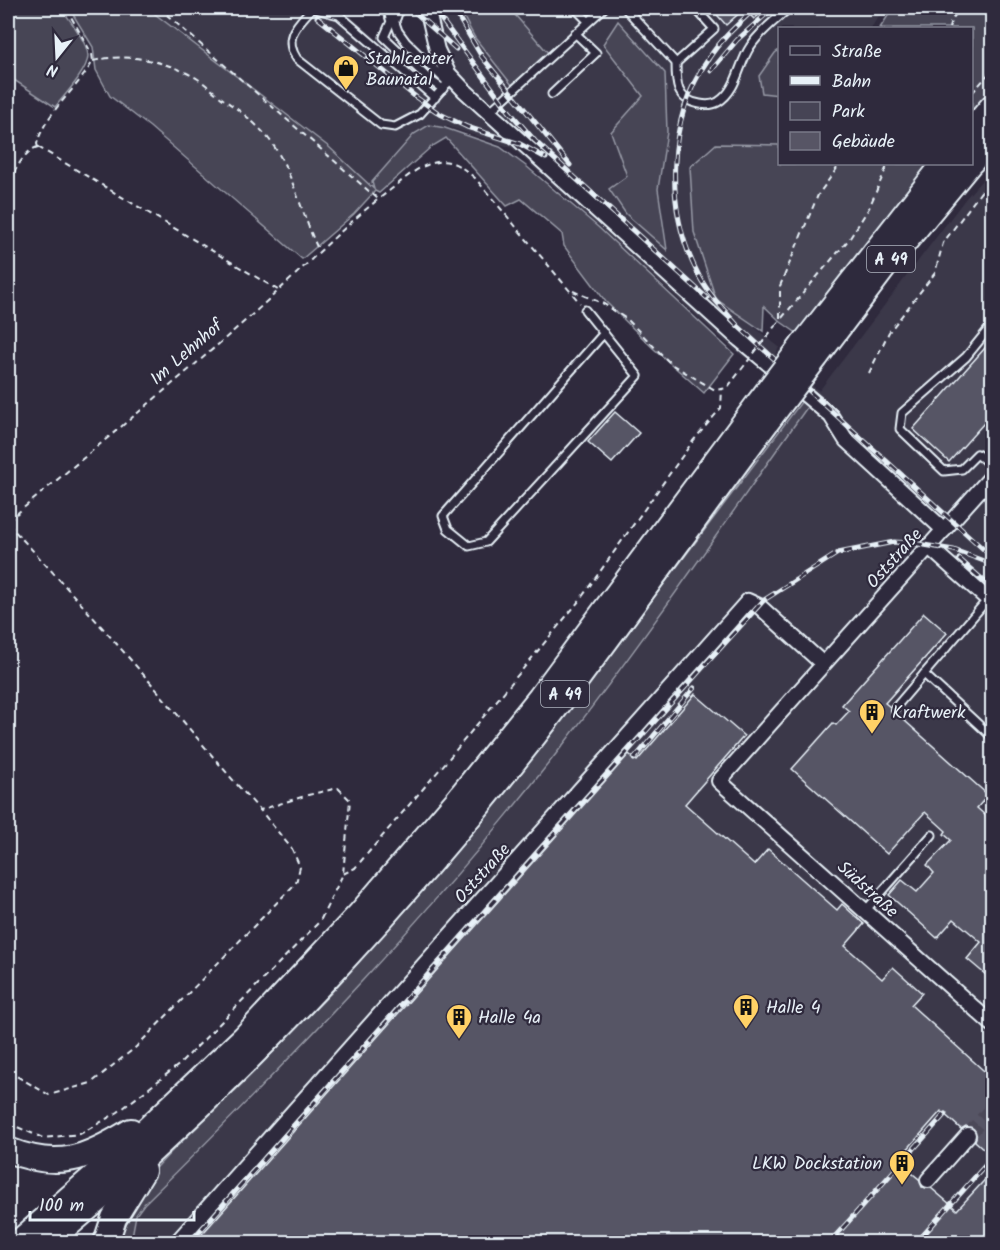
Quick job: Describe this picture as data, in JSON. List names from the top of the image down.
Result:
{
  "streets": {
    "highway": ["A 49"],
    "street": ["Oststraße", "Südstraße"],
    "path": ["Im Lehnhof"]
  },
  "crossings": [
    ["Oststraße", "Südstraße"]
  ],
  "places": {
    "shop": ["Stahlcenter Baunatal"],
    "building": [
      "Kraftwerk",
      "Halle 4",
      "Halle 4a",
      "LKW Dockstation"
    ]
  },
  "legend": [
    "Straße",
    "Bahn",
    "Park",
    "Gebäude"
  ],
  "scale_bar": "100 m",
  "north": "bottom"
}
